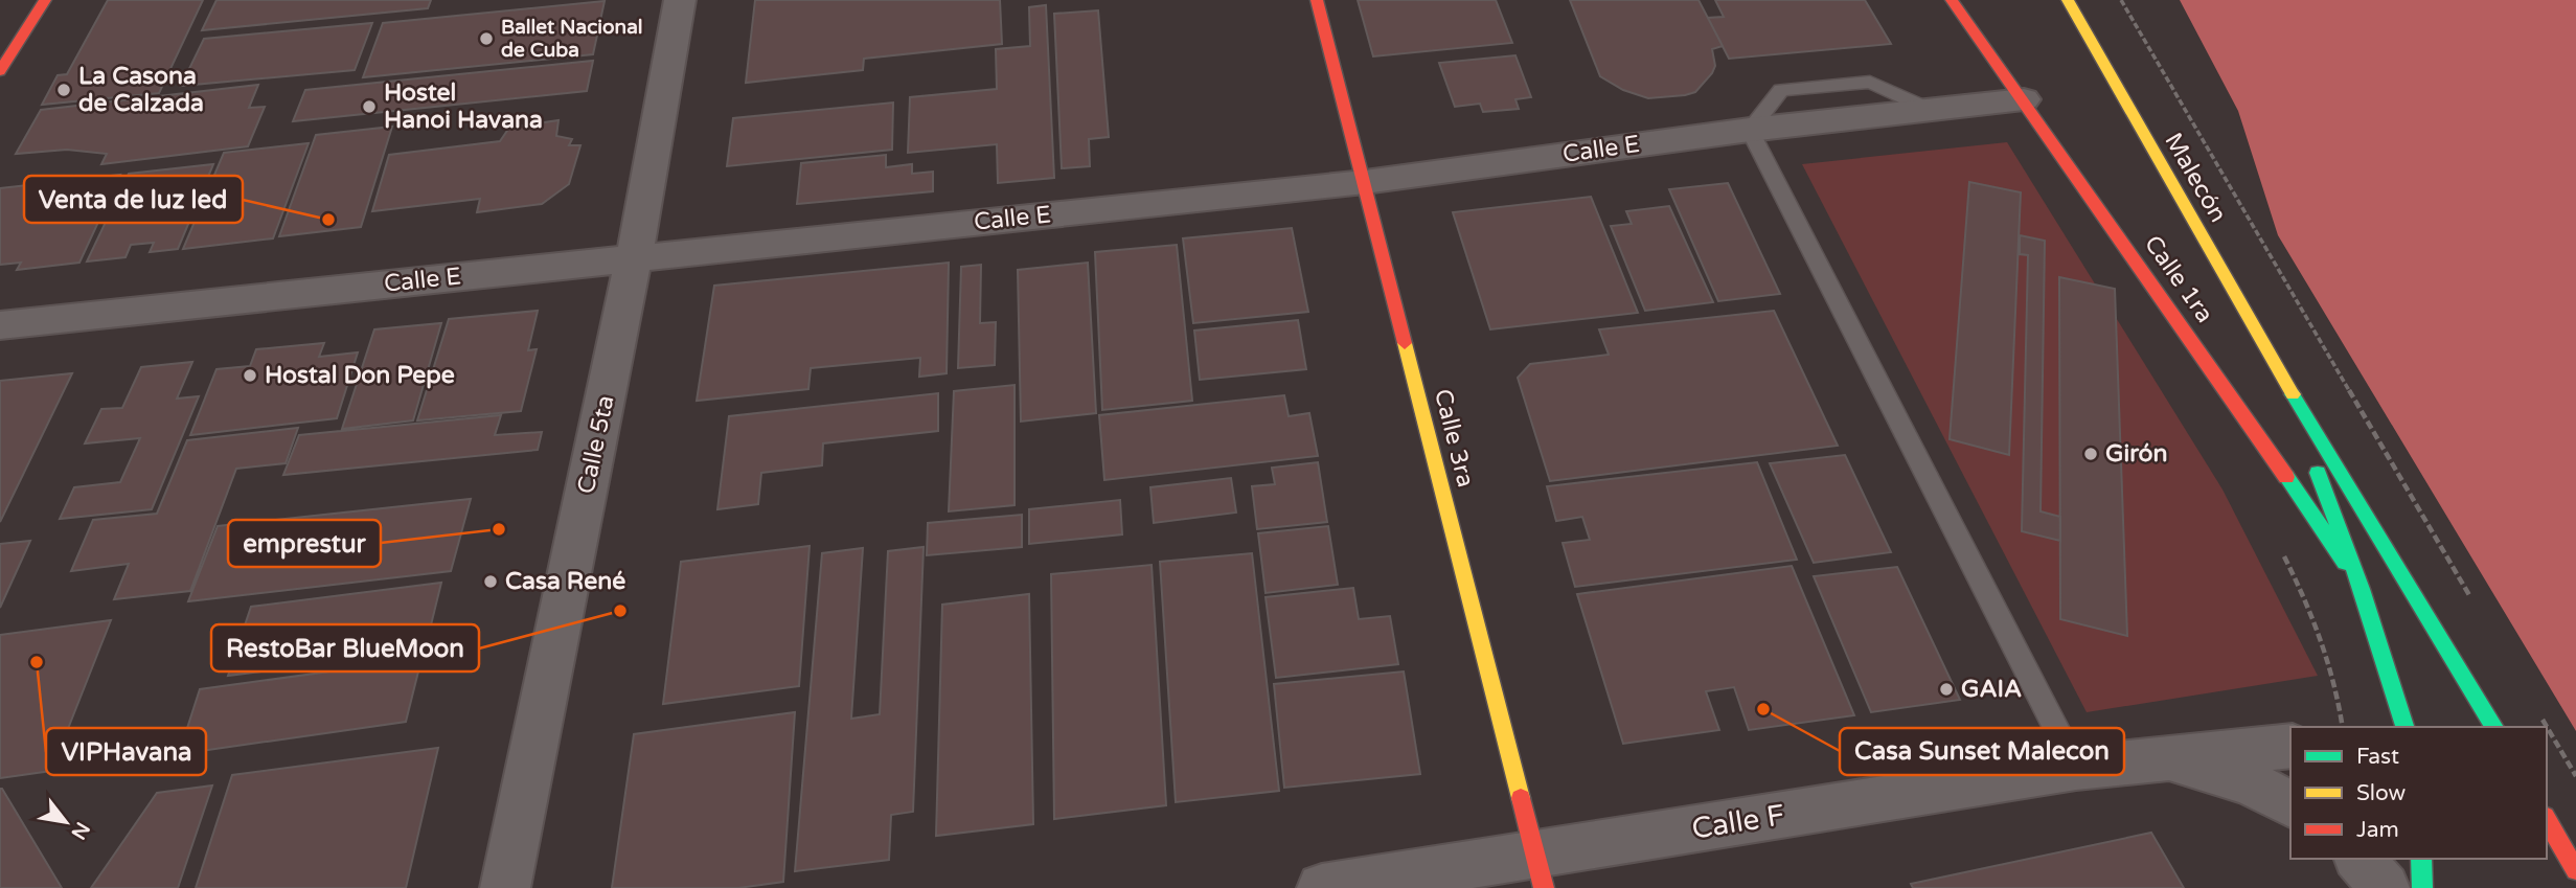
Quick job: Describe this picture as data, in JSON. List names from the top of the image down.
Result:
{
  "streets": {
    "main road": ["Malecón", "Calle 1ra", "Calle 3ra"],
    "street": ["Calle E", "Calle 5ta", "Calle F"]
  },
  "crossings": [
    ["Calle E", "Calle 1ra"],
    ["Calle E", "Calle 3ra"],
    ["Calle E", "Calle 5ta"],
    ["Malecón", "Calle 1ra"],
    ["Calle 3ra", "Calle F"]
  ],
  "places": [
    "Ballet Nacional de Cuba",
    "La Casona de Calzada",
    "Hostel Hanoi Havana",
    "Venta de luz led",
    "Hostal Don Pepe",
    "Girón",
    "emprestur",
    "Casa René",
    "RestoBar BlueMoon",
    "VIPHavana",
    "GAIA",
    "Casa Sunset Malecon"
  ],
  "legend": ["Fast", "Slow", "Jam"],
  "north": "bottom right"
}
